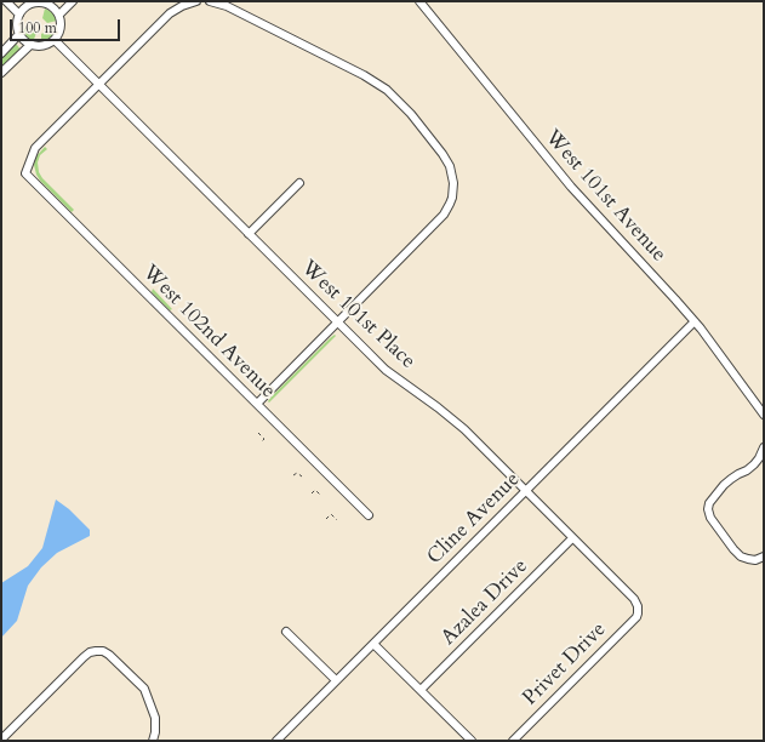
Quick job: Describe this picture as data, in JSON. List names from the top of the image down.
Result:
{
  "streets": {
    "street": [
      "West 101st Avenue",
      "West 101st Place",
      "West 102nd Avenue",
      "Cline Avenue",
      "Azalea Drive",
      "Privet Drive"
    ]
  },
  "crossings": [
    ["West 101st Avenue", "Cline Avenue"],
    ["West 101st Place", "West 102nd Avenue"],
    ["West 101st Place", "Cline Avenue"],
    ["West 101st Place", "Azalea Drive"],
    ["West 101st Place", "Privet Drive"]
  ],
  "scale_bar": "100 m"
}
